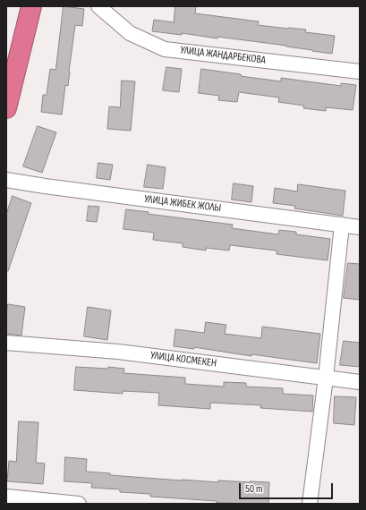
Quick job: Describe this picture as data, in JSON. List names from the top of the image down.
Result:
{
  "streets": {
    "street": ["УЛИЦА ЖАНДАРБЕКОВА", "УЛИЦА ЖИБЕК ЖОЛЫ", "УЛИЦА КОСМЕКЕН"]
  },
  "scale_bar": "50 m"
}
